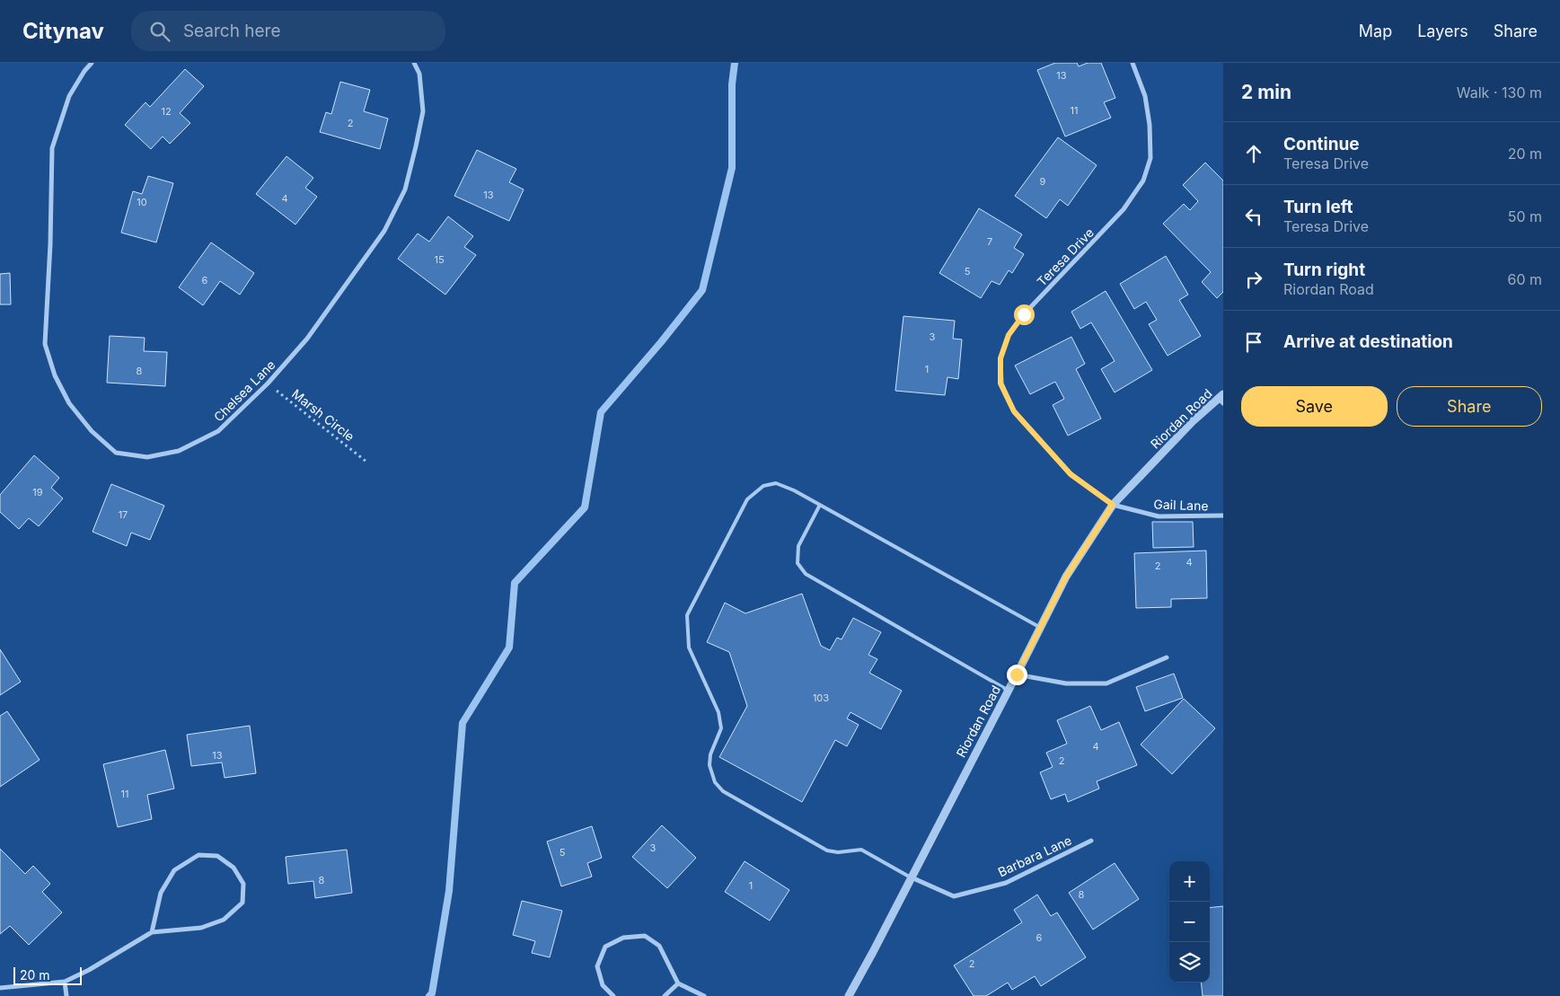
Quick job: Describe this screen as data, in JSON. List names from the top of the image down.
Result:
{
  "streets": {
    "street": [
      "Teresa Drive",
      "Chelsea Lane",
      "Riordan Road",
      "Gail Lane",
      "Barbara Lane"
    ],
    "path": ["Marsh Circle"]
  },
  "crossings": [
    ["Teresa Drive", "Riordan Road"],
    ["Teresa Drive", "Gail Lane"],
    ["Chelsea Lane", "Marsh Circle"],
    ["Riordan Road", "Gail Lane"],
    ["Riordan Road", "Barbara Lane"]
  ],
  "house_numbers": [
    "13",
    "11",
    "12",
    "2",
    "9",
    "13",
    "4",
    "10",
    "7",
    "15",
    "5",
    "6",
    "3",
    "1",
    "8",
    "19",
    "17",
    "4",
    "2",
    "103",
    "4",
    "13",
    "2",
    "11",
    "3",
    "5",
    "8",
    "1",
    "8",
    "6",
    "2"
  ],
  "scale_bar": "20 m",
  "page": {
    "header": "Citynav",
    "search": "Search here",
    "nav": ["Map", "Layers", "Share"],
    "heading": ["2 min", "Walk · 130 m"],
    "list": [
      ["Continue", "Teresa Drive", "20 m"],
      ["Turn left", "Teresa Drive", "50 m"],
      ["Turn right", "Riordan Road", "60 m"],
      "Arrive at destination"
    ],
    "buttons": ["Save", "Share"],
    "map_buttons": ["+", "−"],
    "scale": "20 m"
  }
}
